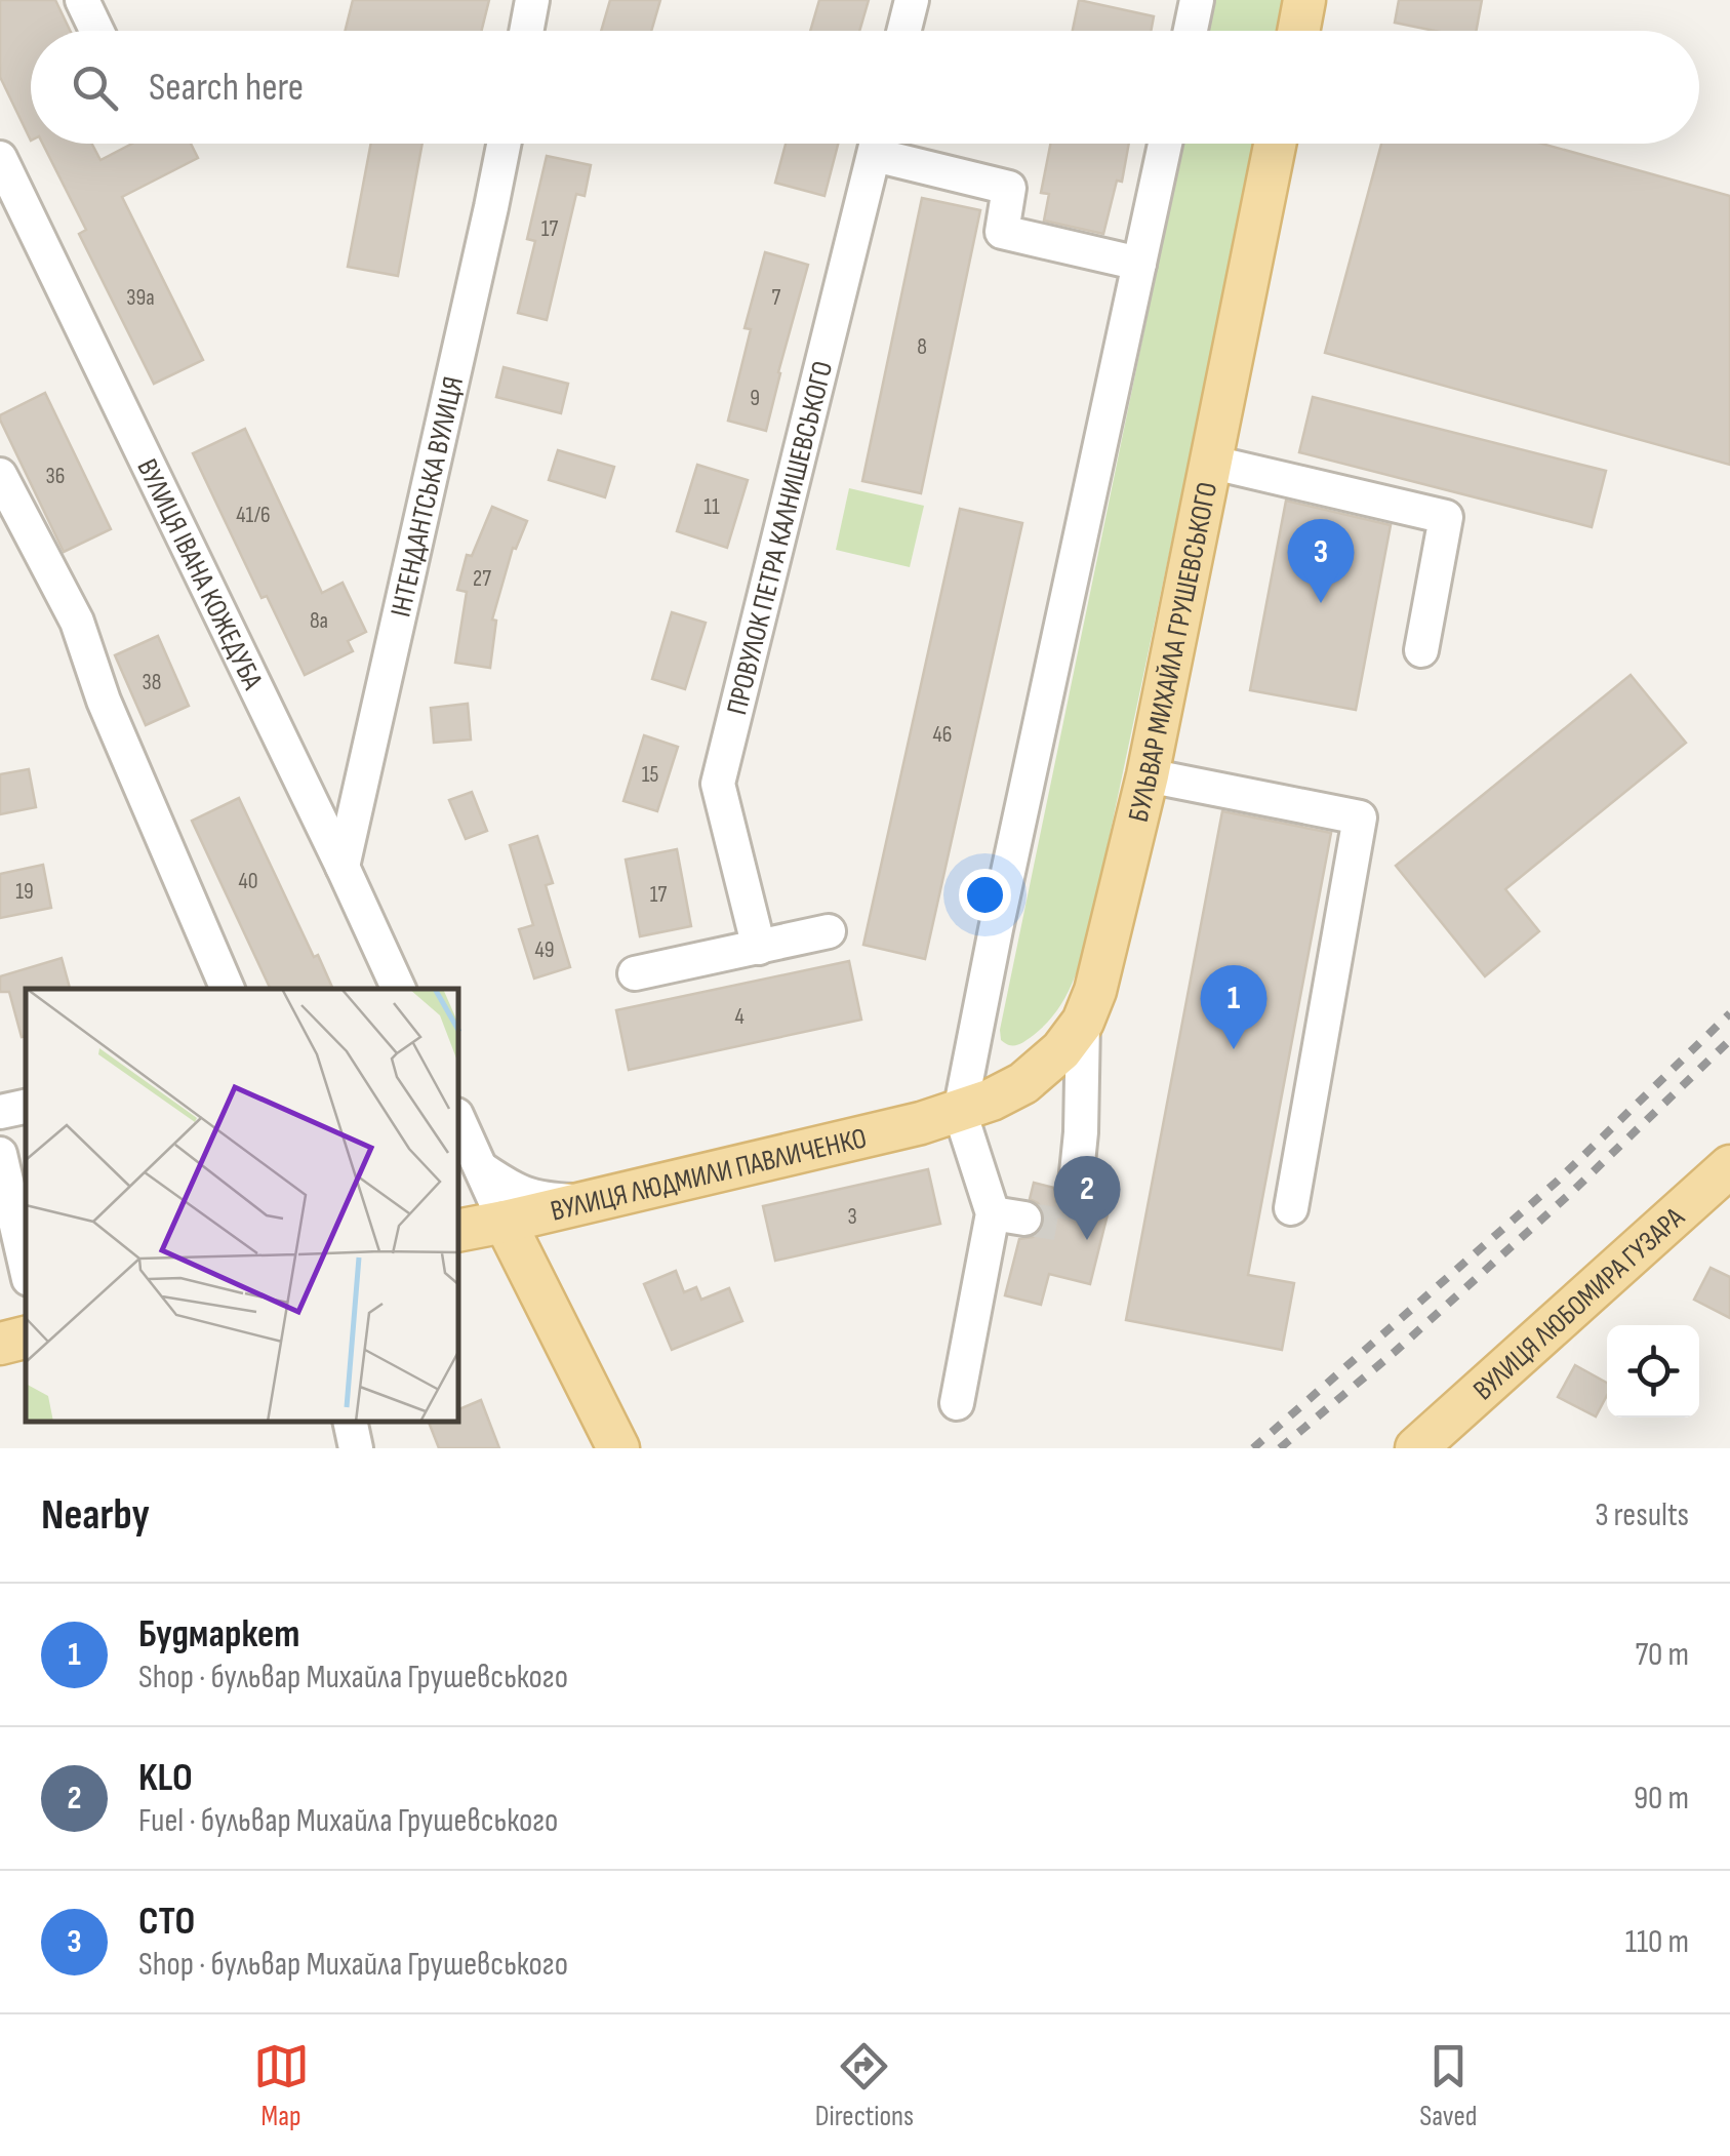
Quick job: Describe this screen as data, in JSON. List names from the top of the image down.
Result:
{
  "streets": {
    "main road": ["БУЛЬВАР МИХАЙЛА ГРУШЕВСЬКОГО", "ВУЛИЦЯ ЛЮДМИЛИ ПАВЛИЧЕНКО", "ВУЛИЦЯ ЛЮБОМИРА ГУЗАРА"],
    "street": ["ІНТЕНДАНТСЬКА ВУЛИЦЯ", "ПРОВУЛОК ПЕТРА КАЛНИШЕВСЬКОГО", "ВУЛИЦЯ ІВАНА КОЖЕДУБА"]
  },
  "crossings": [
    ["ІНТЕНДАНТСЬКА ВУЛИЦЯ", "ВУЛИЦЯ ІВАНА КОЖЕДУБА"],
    ["БУЛЬВАР МИХАЙЛА ГРУШЕВСЬКОГО", "ВУЛИЦЯ ЛЮДМИЛИ ПАВЛИЧЕНКО"]
  ],
  "house_numbers": [
    "17",
    "39а",
    "7",
    "8",
    "9",
    "36",
    "11",
    "41/6",
    "27",
    "8а",
    "38",
    "46",
    "15",
    "40",
    "19",
    "17",
    "49",
    "4",
    "3"
  ],
  "page": {
    "search": "Search here",
    "pins": ["3", "1", "2"],
    "heading": ["Nearby", "3 results"],
    "list": [
      {
        "mark": "1",
        "name": "Будмаркет",
        "note": "Shop · бульвар Михайла Грушевського",
        "value": "70 m"
      },
      {
        "mark": "2",
        "name": "KLO",
        "note": "Fuel · бульвар Михайла Грушевського",
        "value": "90 m"
      },
      {
        "mark": "3",
        "name": "СТО",
        "note": "Shop · бульвар Михайла Грушевського",
        "value": "110 m"
      }
    ],
    "nav": ["Map", "Directions", "Saved"]
  }
}
